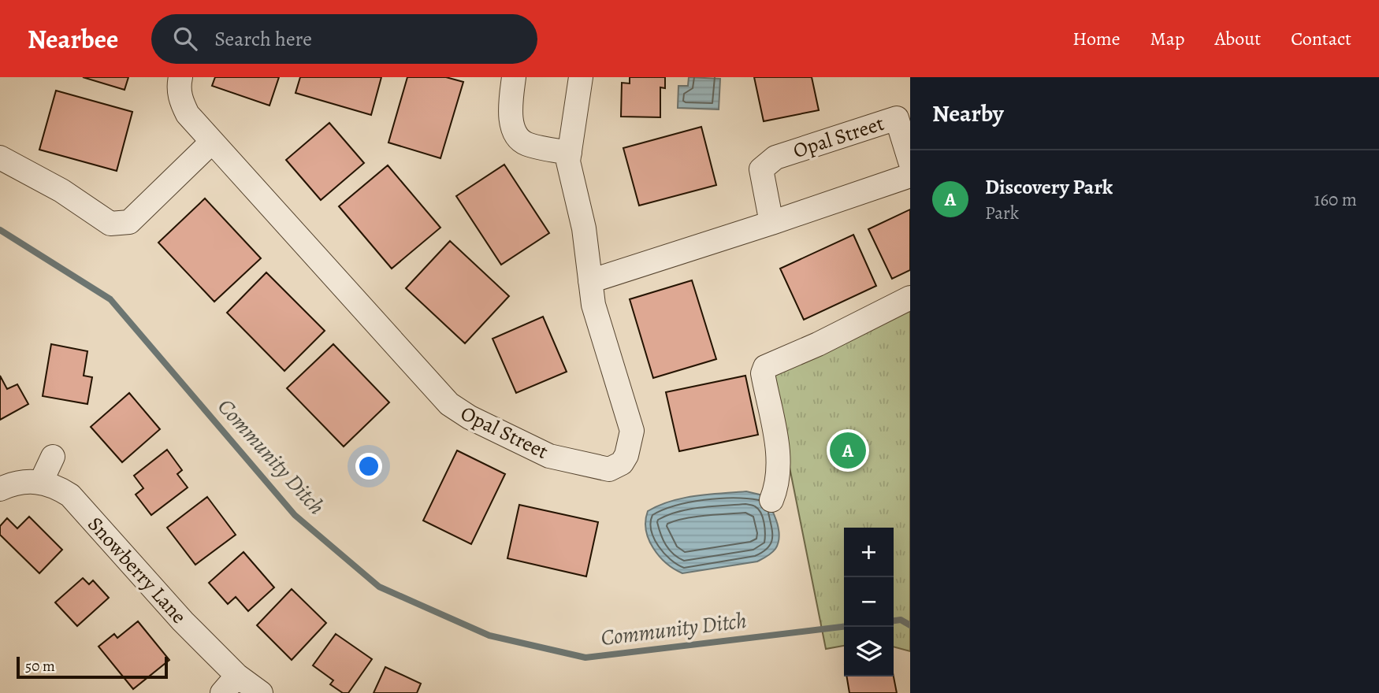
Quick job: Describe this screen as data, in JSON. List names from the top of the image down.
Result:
{
  "streets": {
    "street": ["Opal Street", "Snowberry Lane"]
  },
  "water": ["Community Ditch"],
  "scale_bar": "50 m",
  "page": {
    "header": "Nearbee",
    "search": "Search here",
    "nav": [
      "Home",
      "Map",
      "About",
      "Contact"
    ],
    "heading": "Nearby",
    "list": [
      {
        "mark": "A",
        "name": "Discovery Park",
        "note": "Park",
        "value": "160 m"
      }
    ],
    "pins": "A",
    "map_buttons": ["+", "−"],
    "scale": "50 m"
  }
}
